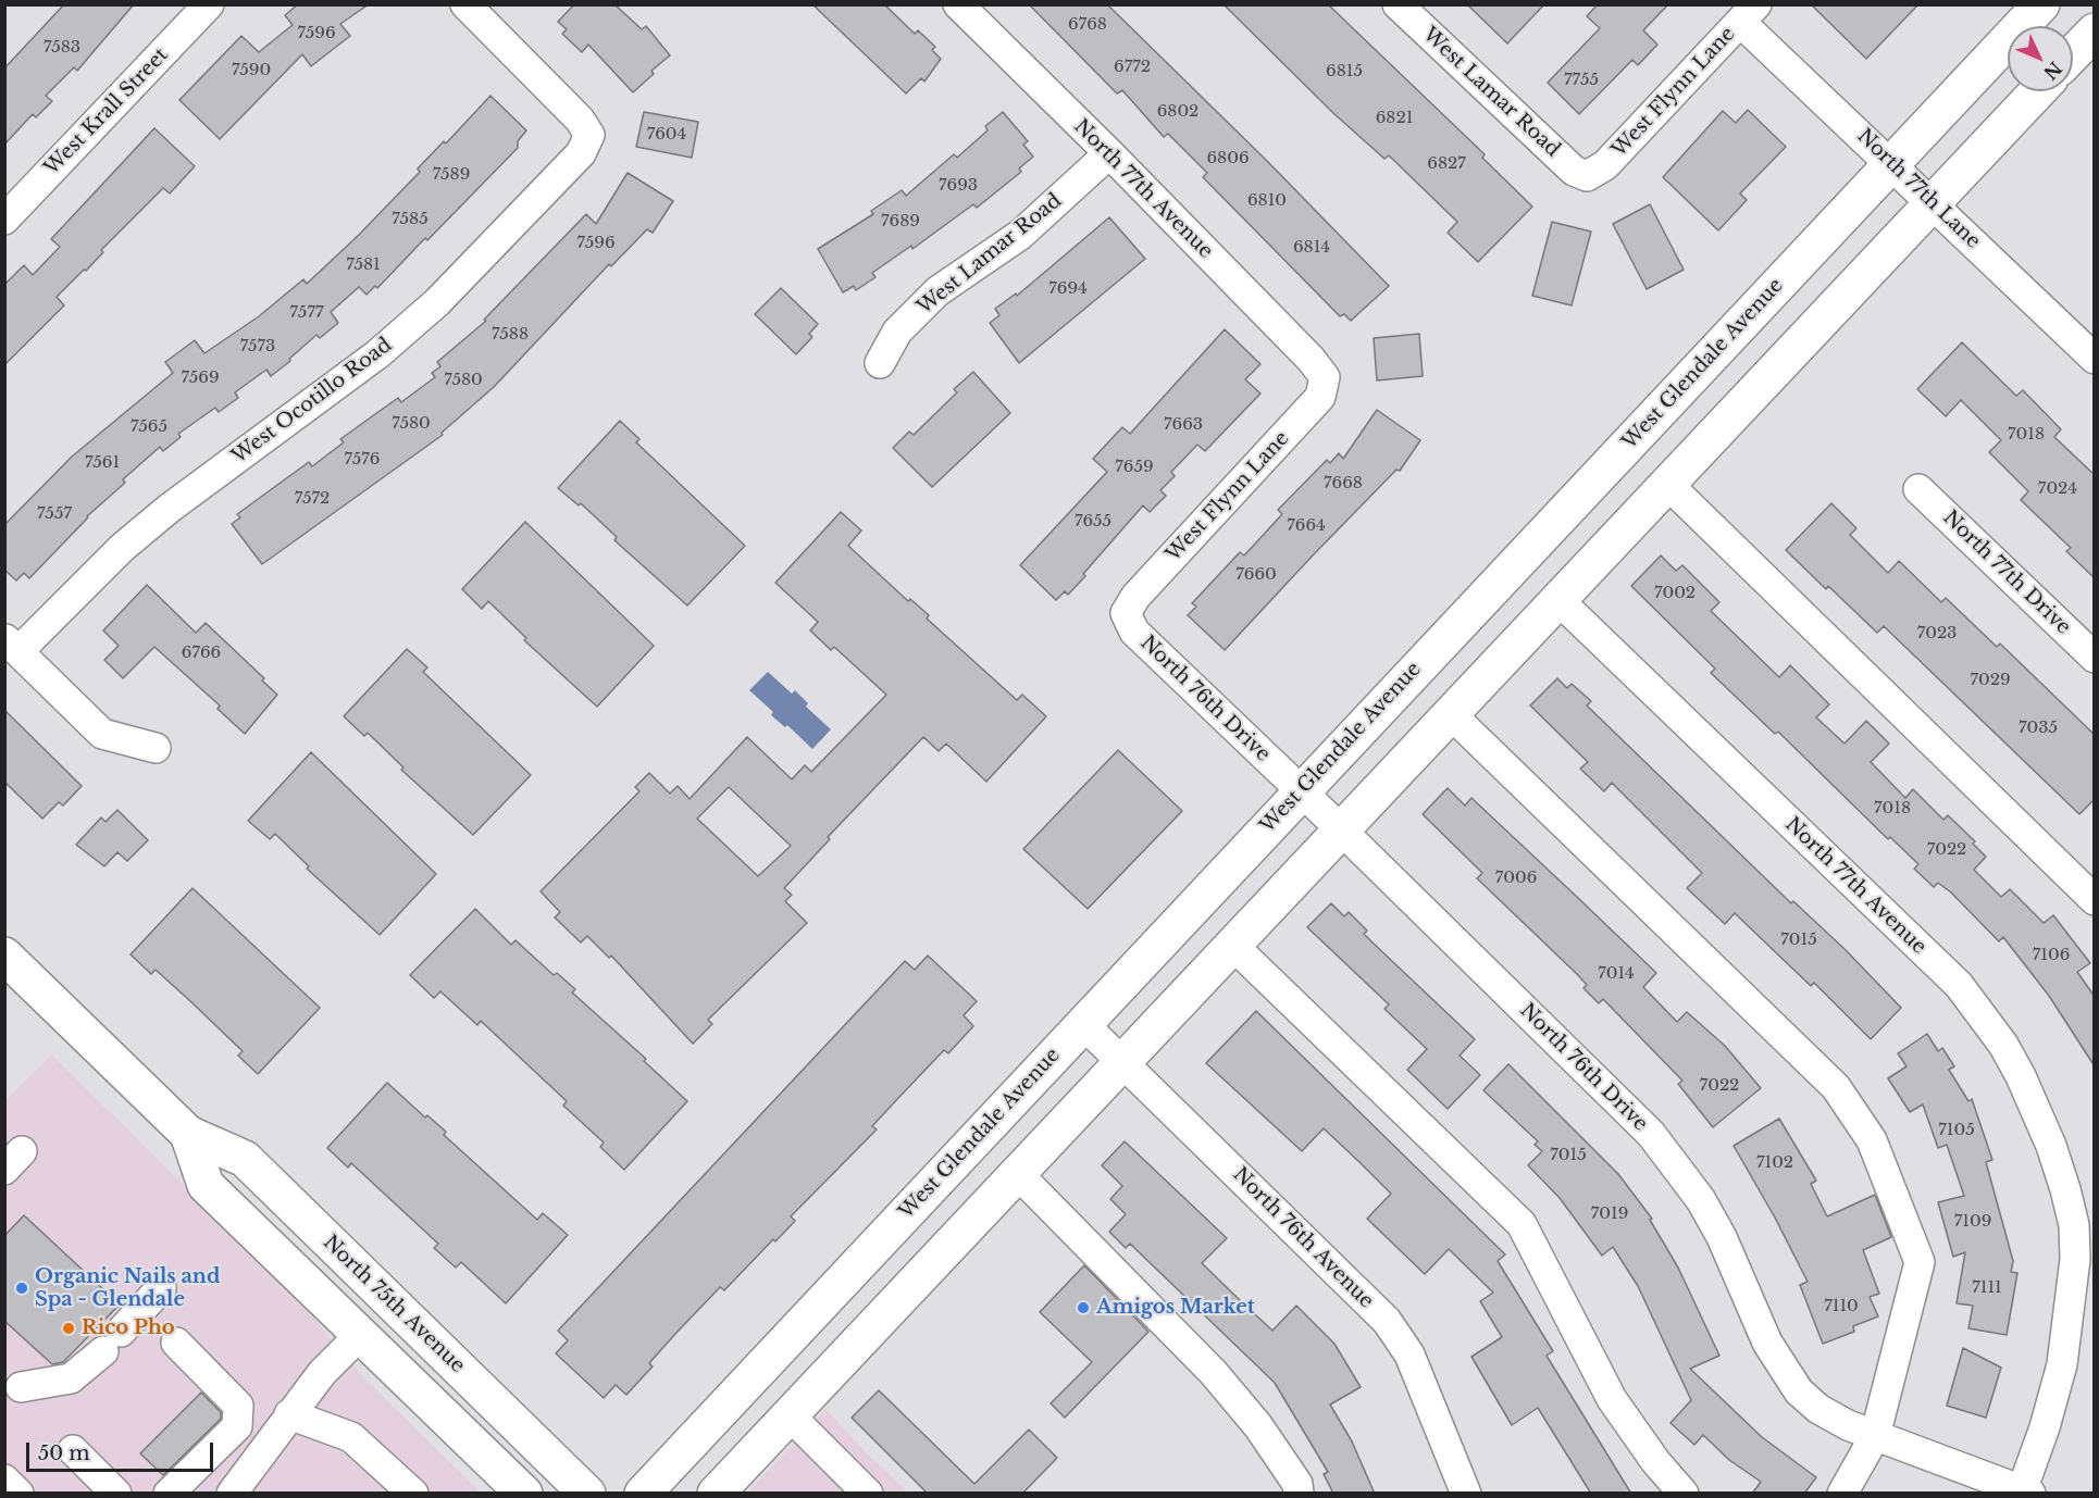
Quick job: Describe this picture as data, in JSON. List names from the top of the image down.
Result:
{
  "streets": {
    "main road": ["West Glendale Avenue", "North 75th Avenue"],
    "street": [
      "West Lamar Road",
      "West Flynn Lane",
      "West Krall Street",
      "North 77th Avenue",
      "North 77th Lane",
      "West Ocotillo Road",
      "North 77th Drive",
      "North 76th Drive",
      "North 76th Avenue"
    ]
  },
  "crossings": [
    ["West Lamar Road", "West Flynn Lane"],
    ["West Lamar Road", "North 77th Avenue"],
    ["West Flynn Lane", "North 77th Avenue"],
    ["West Flynn Lane", "North 77th Lane"],
    ["West Flynn Lane", "North 76th Drive"],
    ["North 77th Avenue", "North 76th Drive"],
    ["North 77th Lane", "West Glendale Avenue"],
    ["West Glendale Avenue", "North 76th Drive"],
    ["West Glendale Avenue", "North 76th Avenue"]
  ],
  "places": ["Organic Nails and Spa - Glendale", "Amigos Market", "Rico Pho"],
  "house_numbers": [
    "6768",
    "7596",
    "7583",
    "6772",
    "7590",
    "6815",
    "7755",
    "6802",
    "6821",
    "7604",
    "6806",
    "6827",
    "7589",
    "7693",
    "6810",
    "7585",
    "7689",
    "7596",
    "6814",
    "7581",
    "7694",
    "7577",
    "7588",
    "7573",
    "7569",
    "7580",
    "7580",
    "7663",
    "7565",
    "7018",
    "7576",
    "7561",
    "7659",
    "7668",
    "7024",
    "7572",
    "7557",
    "7655",
    "7664",
    "7660",
    "7002",
    "7023",
    "6766",
    "7029",
    "7035",
    "7018",
    "7022",
    "7006",
    "7015",
    "7106",
    "7014",
    "7022",
    "7105",
    "7015",
    "7102",
    "7019",
    "7109",
    "7111",
    "7110"
  ],
  "scale_bar": "50 m",
  "north": "bottom right"
}
